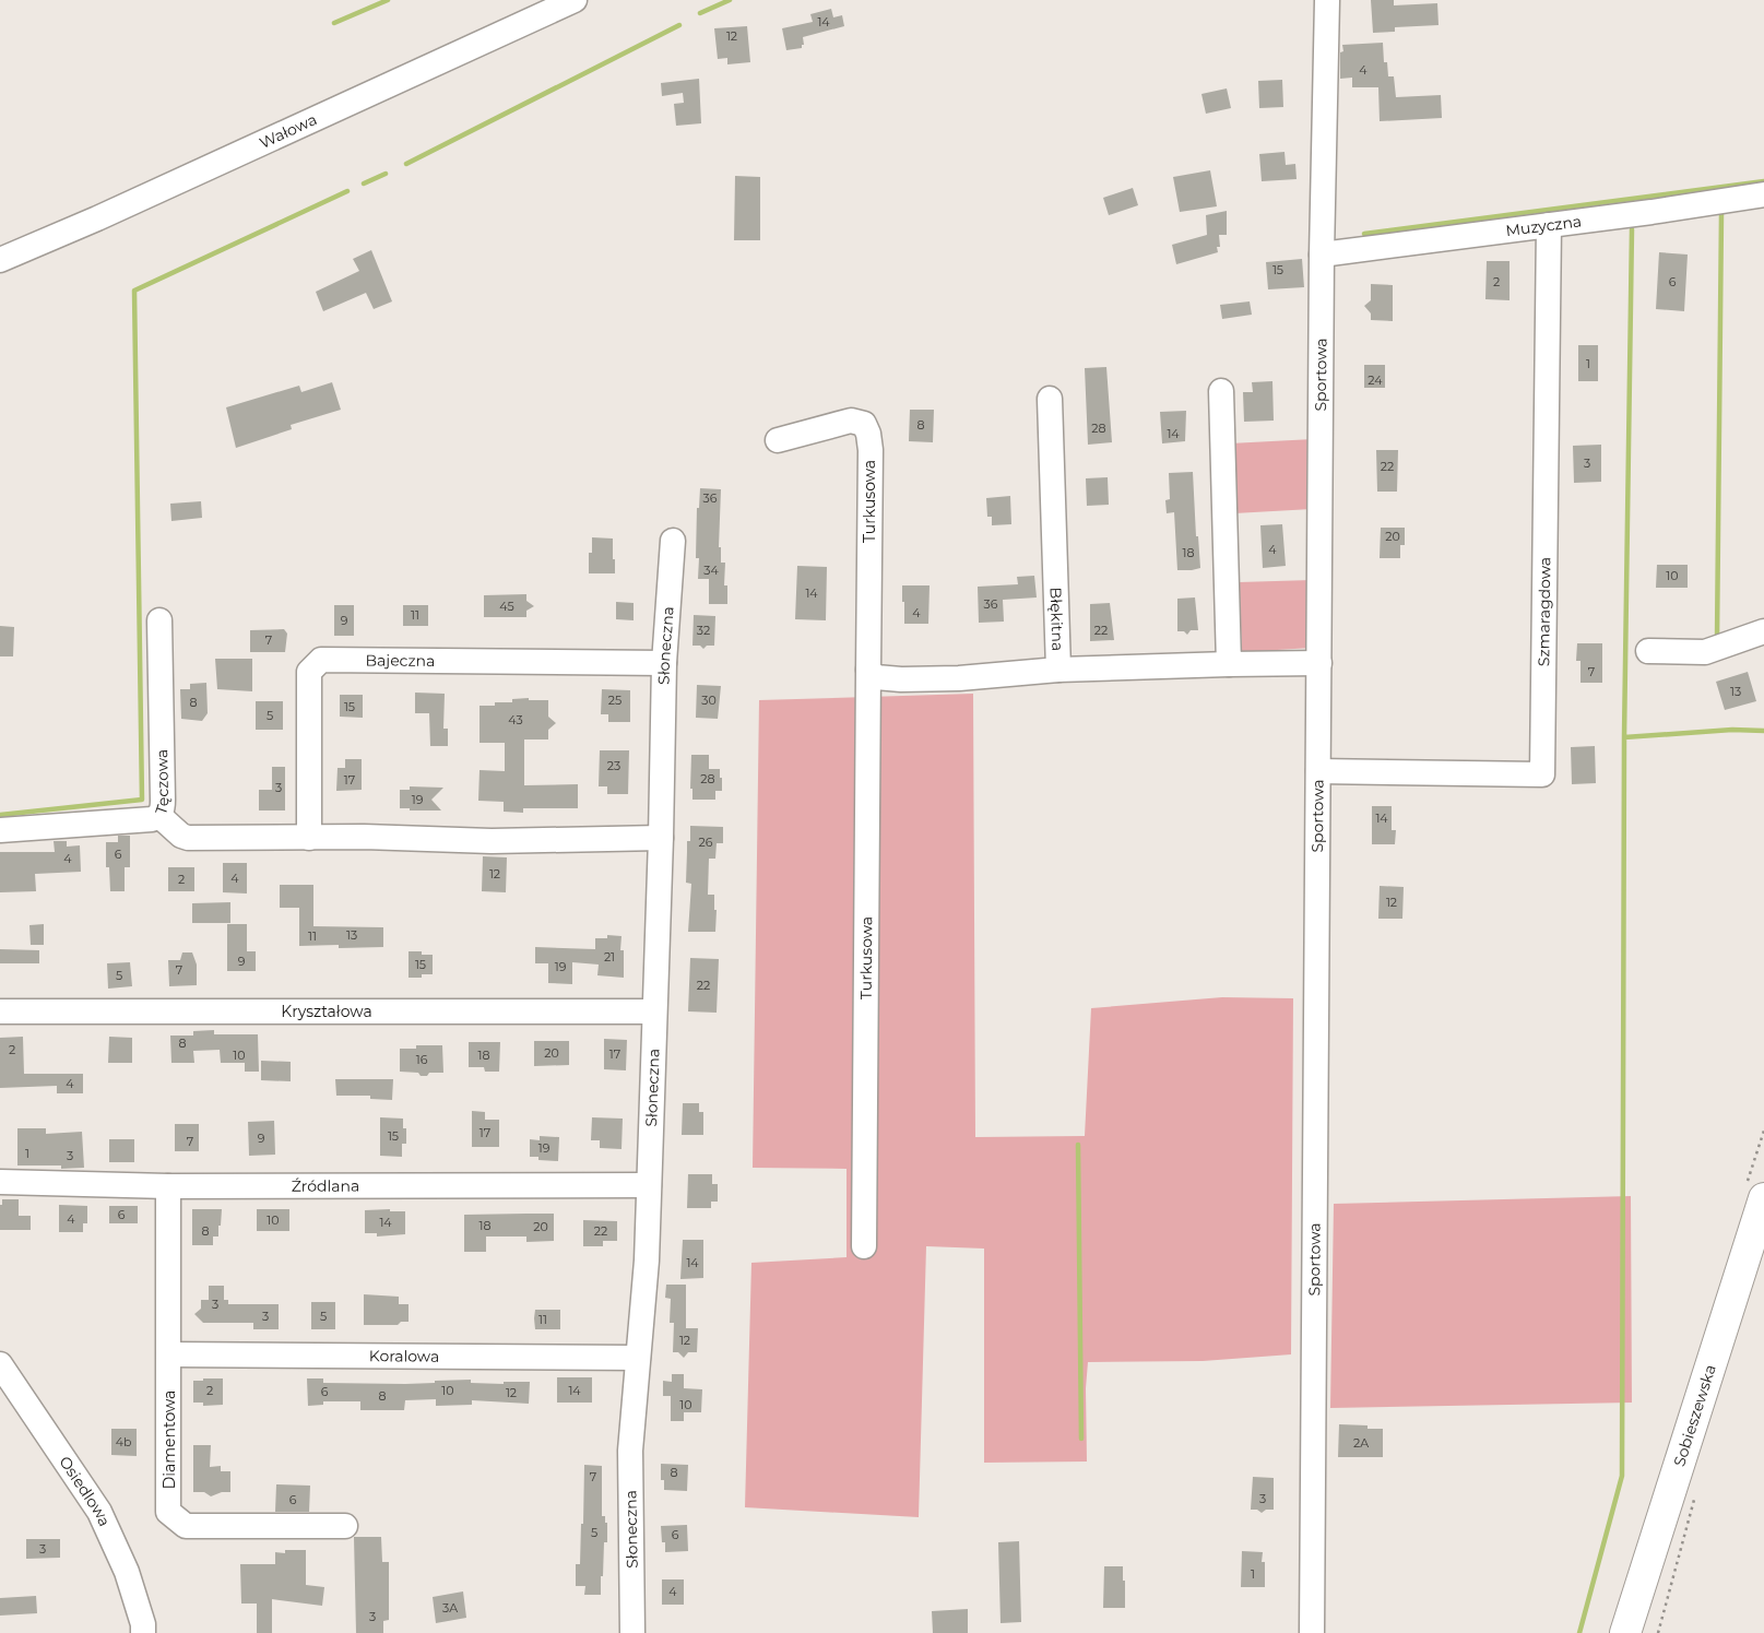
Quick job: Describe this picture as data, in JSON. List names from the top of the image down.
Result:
{
  "streets": {
    "main road": ["Sobieszewska"],
    "street": [
      "Wałowa",
      "Muzyczna",
      "Sportowa",
      "Turkusowa",
      "Szmaragdowa",
      "Błękitna",
      "Słoneczna",
      "Bajeczna",
      "Tęczowa",
      "Kryształowa",
      "Źródlana",
      "Koralowa",
      "Diamentowa",
      "Osiedlowa"
    ]
  },
  "crossings": [
    ["Muzyczna", "Sportowa"],
    ["Muzyczna", "Szmaragdowa"],
    ["Sportowa", "Szmaragdowa"],
    ["Sportowa", "Błękitna"],
    ["Słoneczna", "Bajeczna"],
    ["Słoneczna", "Kryształowa"],
    ["Słoneczna", "Źródlana"],
    ["Słoneczna", "Koralowa"],
    ["Źródlana", "Diamentowa"],
    ["Koralowa", "Diamentowa"]
  ],
  "house_numbers": [
    "14",
    "12",
    "4",
    "15",
    "2",
    "6",
    "1",
    "24",
    "8",
    "28",
    "14",
    "3",
    "22",
    "36",
    "20",
    "4",
    "18",
    "34",
    "10",
    "14",
    "36",
    "45",
    "4",
    "11",
    "9",
    "32",
    "22",
    "7",
    "7",
    "13",
    "25",
    "30",
    "8",
    "15",
    "5",
    "43",
    "23",
    "28",
    "17",
    "3",
    "19",
    "14",
    "26",
    "6",
    "4",
    "12",
    "4",
    "2",
    "12",
    "13",
    "11",
    "21",
    "9",
    "15",
    "19",
    "7",
    "5",
    "22",
    "8",
    "2",
    "20",
    "17",
    "10",
    "18",
    "16",
    "4",
    "17",
    "15",
    "9",
    "7",
    "19",
    "1",
    "3",
    "6",
    "4",
    "10",
    "14",
    "18",
    "20",
    "8",
    "22",
    "14",
    "3",
    "3",
    "5",
    "11",
    "12",
    "2",
    "10",
    "14",
    "6",
    "12",
    "8",
    "10",
    "4b",
    "2A",
    "8",
    "7",
    "3",
    "6",
    "5",
    "6",
    "3",
    "1",
    "4",
    "3A",
    "3"
  ]
}
